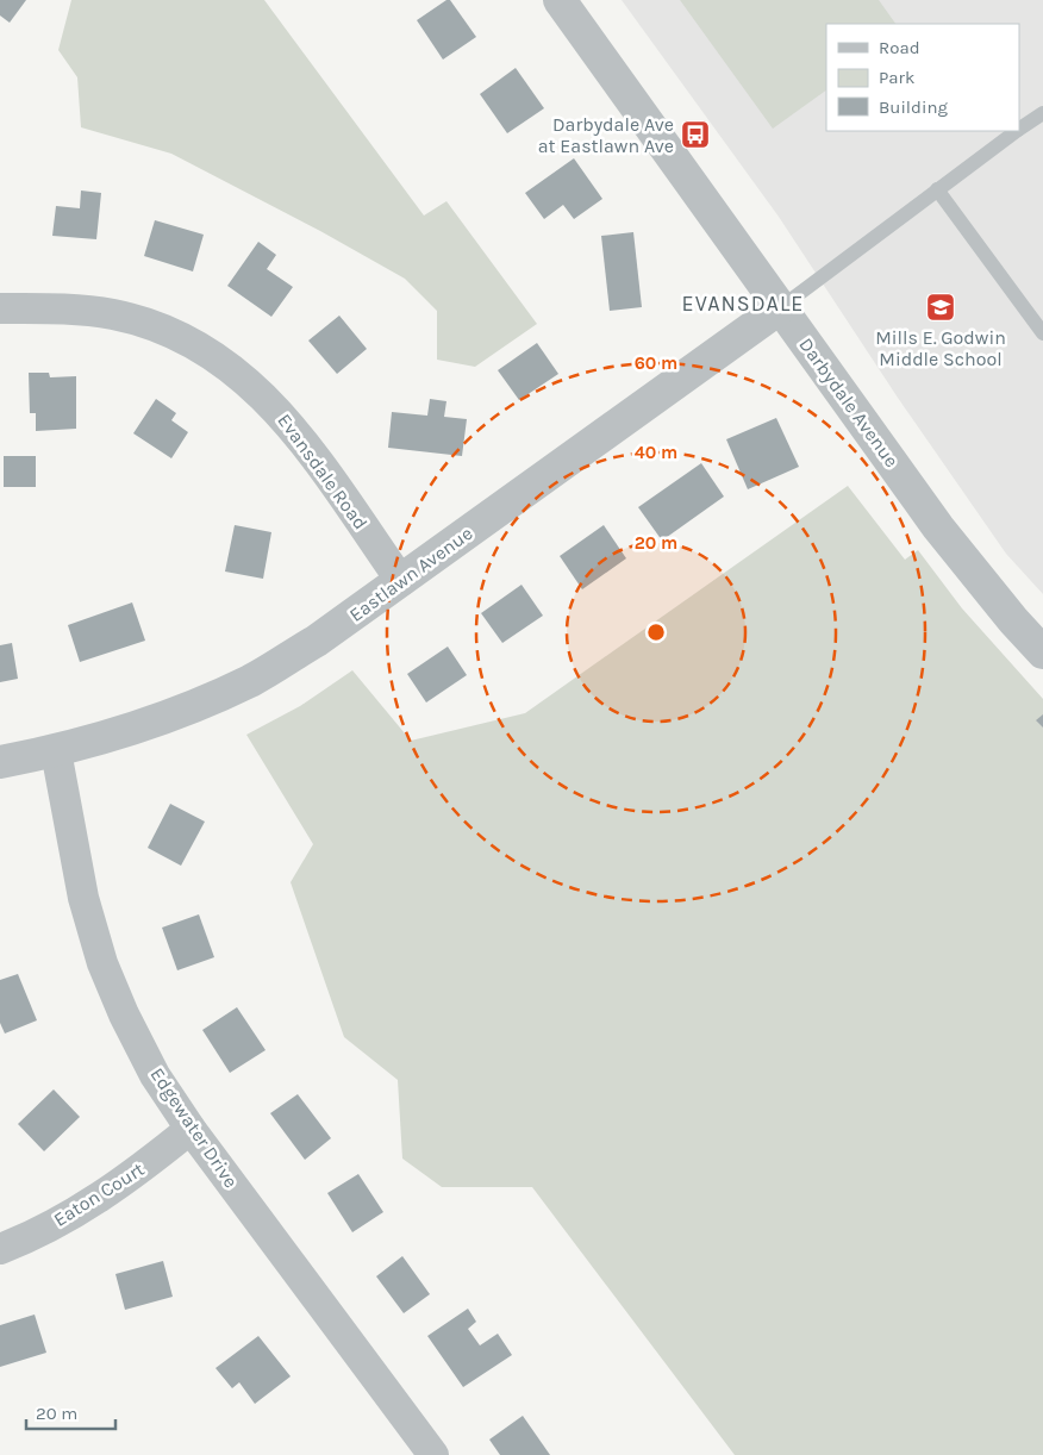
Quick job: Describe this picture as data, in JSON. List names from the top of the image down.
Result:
{
  "streets": {
    "street": [
      "Darbydale Avenue",
      "Evansdale Road",
      "Eastlawn Avenue",
      "Edgewater Drive",
      "Eaton Court"
    ]
  },
  "crossings": [
    ["Darbydale Avenue", "Eastlawn Avenue"],
    ["Evansdale Road", "Eastlawn Avenue"],
    ["Eastlawn Avenue", "Edgewater Drive"],
    ["Edgewater Drive", "Eaton Court"]
  ],
  "districts": ["EVANSDALE"],
  "places": {
    "bus stop": ["Darbydale Ave at Eastlawn Ave"],
    "school or university": ["Mills E. Godwin Middle School"]
  },
  "legend": ["Road", "Park", "Building"],
  "scale_bar": "20 m",
  "rings": ["60 m", "40 m", "20 m"]
}
